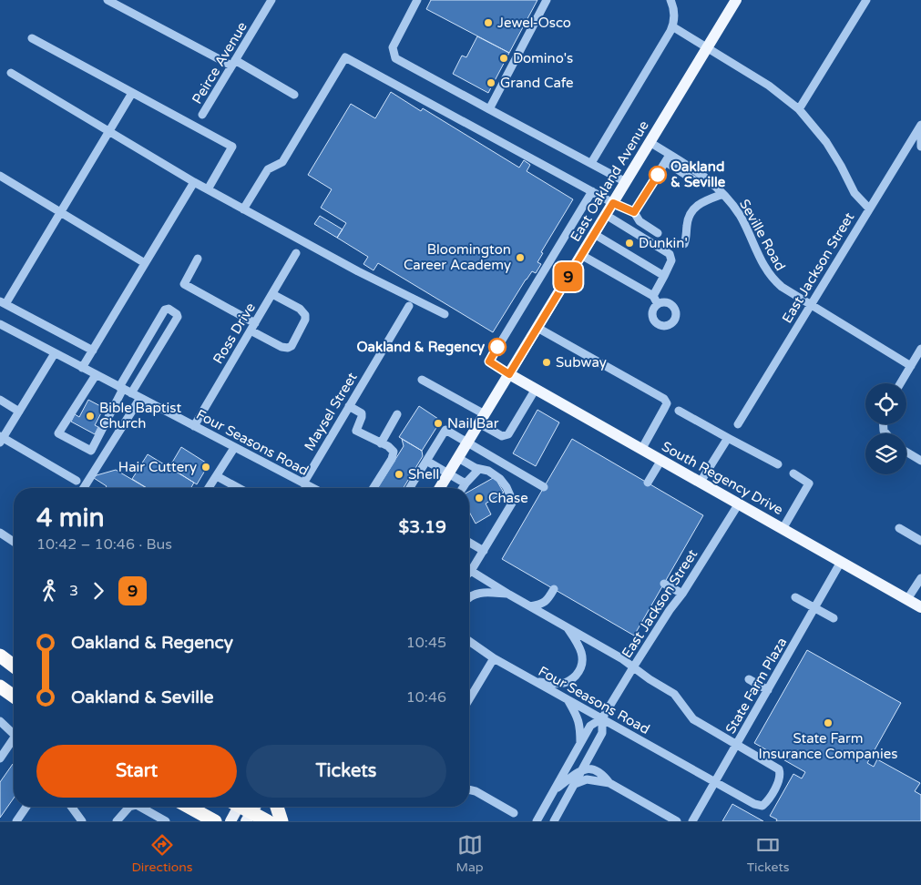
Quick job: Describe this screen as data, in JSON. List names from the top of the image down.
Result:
{
  "streets": {
    "main road": ["East Oakland Avenue", "South Regency Drive"],
    "street": [
      "Peirce Avenue",
      "Seville Road",
      "East Jackson Street",
      "Ross Drive",
      "Maysel Street",
      "Four Seasons Road",
      "State Farm Plaza"
    ]
  },
  "crossings": [
    ["East Oakland Avenue", "Seville Road"],
    ["East Oakland Avenue", "South Regency Drive"],
    ["Seville Road", "East Jackson Street"],
    ["East Jackson Street", "Four Seasons Road"],
    ["East Jackson Street", "South Regency Drive"],
    ["Ross Drive", "Four Seasons Road"],
    ["Maysel Street", "Four Seasons Road"],
    ["Four Seasons Road", "State Farm Plaza"],
    ["South Regency Drive", "State Farm Plaza"]
  ],
  "places": [
    "Jewel-Osco",
    "Domino's",
    "Grand Cafe",
    "Oakland & Seville",
    "Dunkin'",
    "Bloomington Career Academy",
    "Oakland & Regency",
    "Subway",
    "Bible Baptist Church",
    "Nail Bar",
    "Hair Cuttery",
    "Shell",
    "Chase",
    "State Farm Insurance Companies"
  ],
  "lines": ["bus line 9"],
  "page": {
    "on_map": "9",
    "heading": ["4 min", "10:42 – 10:46 · Bus", "$3.19"],
    "legs": ["3", "9"],
    "list": [
      {
        "name": "Oakland & Regency",
        "value": "10:45"
      },
      {
        "name": "Oakland & Seville",
        "value": "10:46"
      }
    ],
    "buttons": ["Start", "Tickets"],
    "tabs": ["Directions", "Map", "Tickets"]
  }
}
